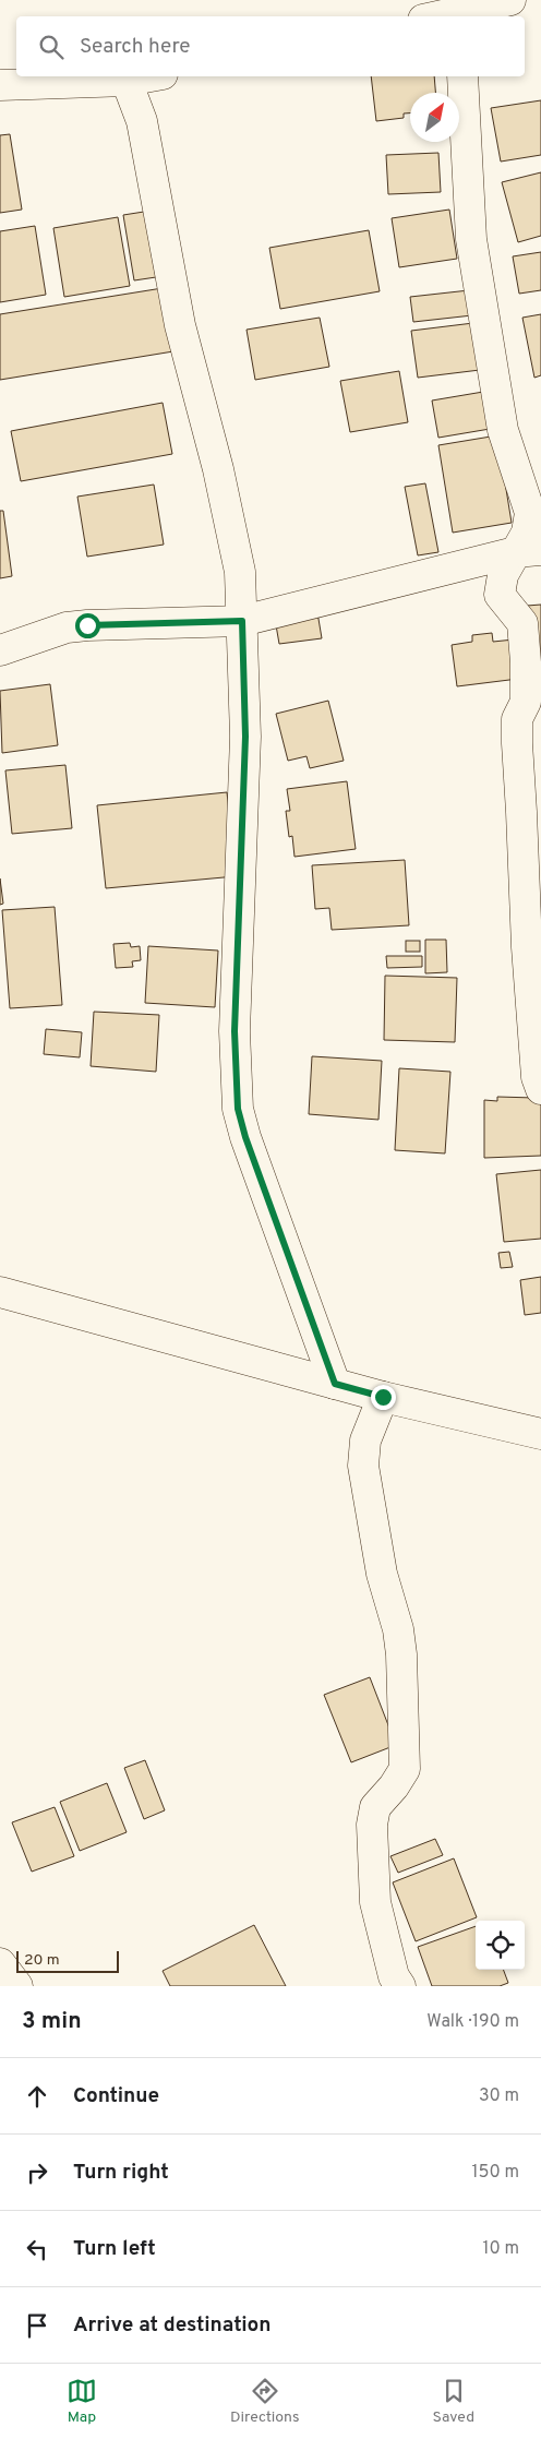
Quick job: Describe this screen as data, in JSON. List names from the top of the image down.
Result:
{
  "scale_bar": "20 m",
  "north": "top right",
  "page": {
    "search": "Search here",
    "scale": "20 m",
    "heading": ["3 min", "Walk · 190 m"],
    "list": [
      ["Continue", "30 m"],
      ["Turn right", "150 m"],
      ["Turn left", "10 m"],
      "Arrive at destination"
    ],
    "nav": ["Map", "Directions", "Saved"]
  }
}
